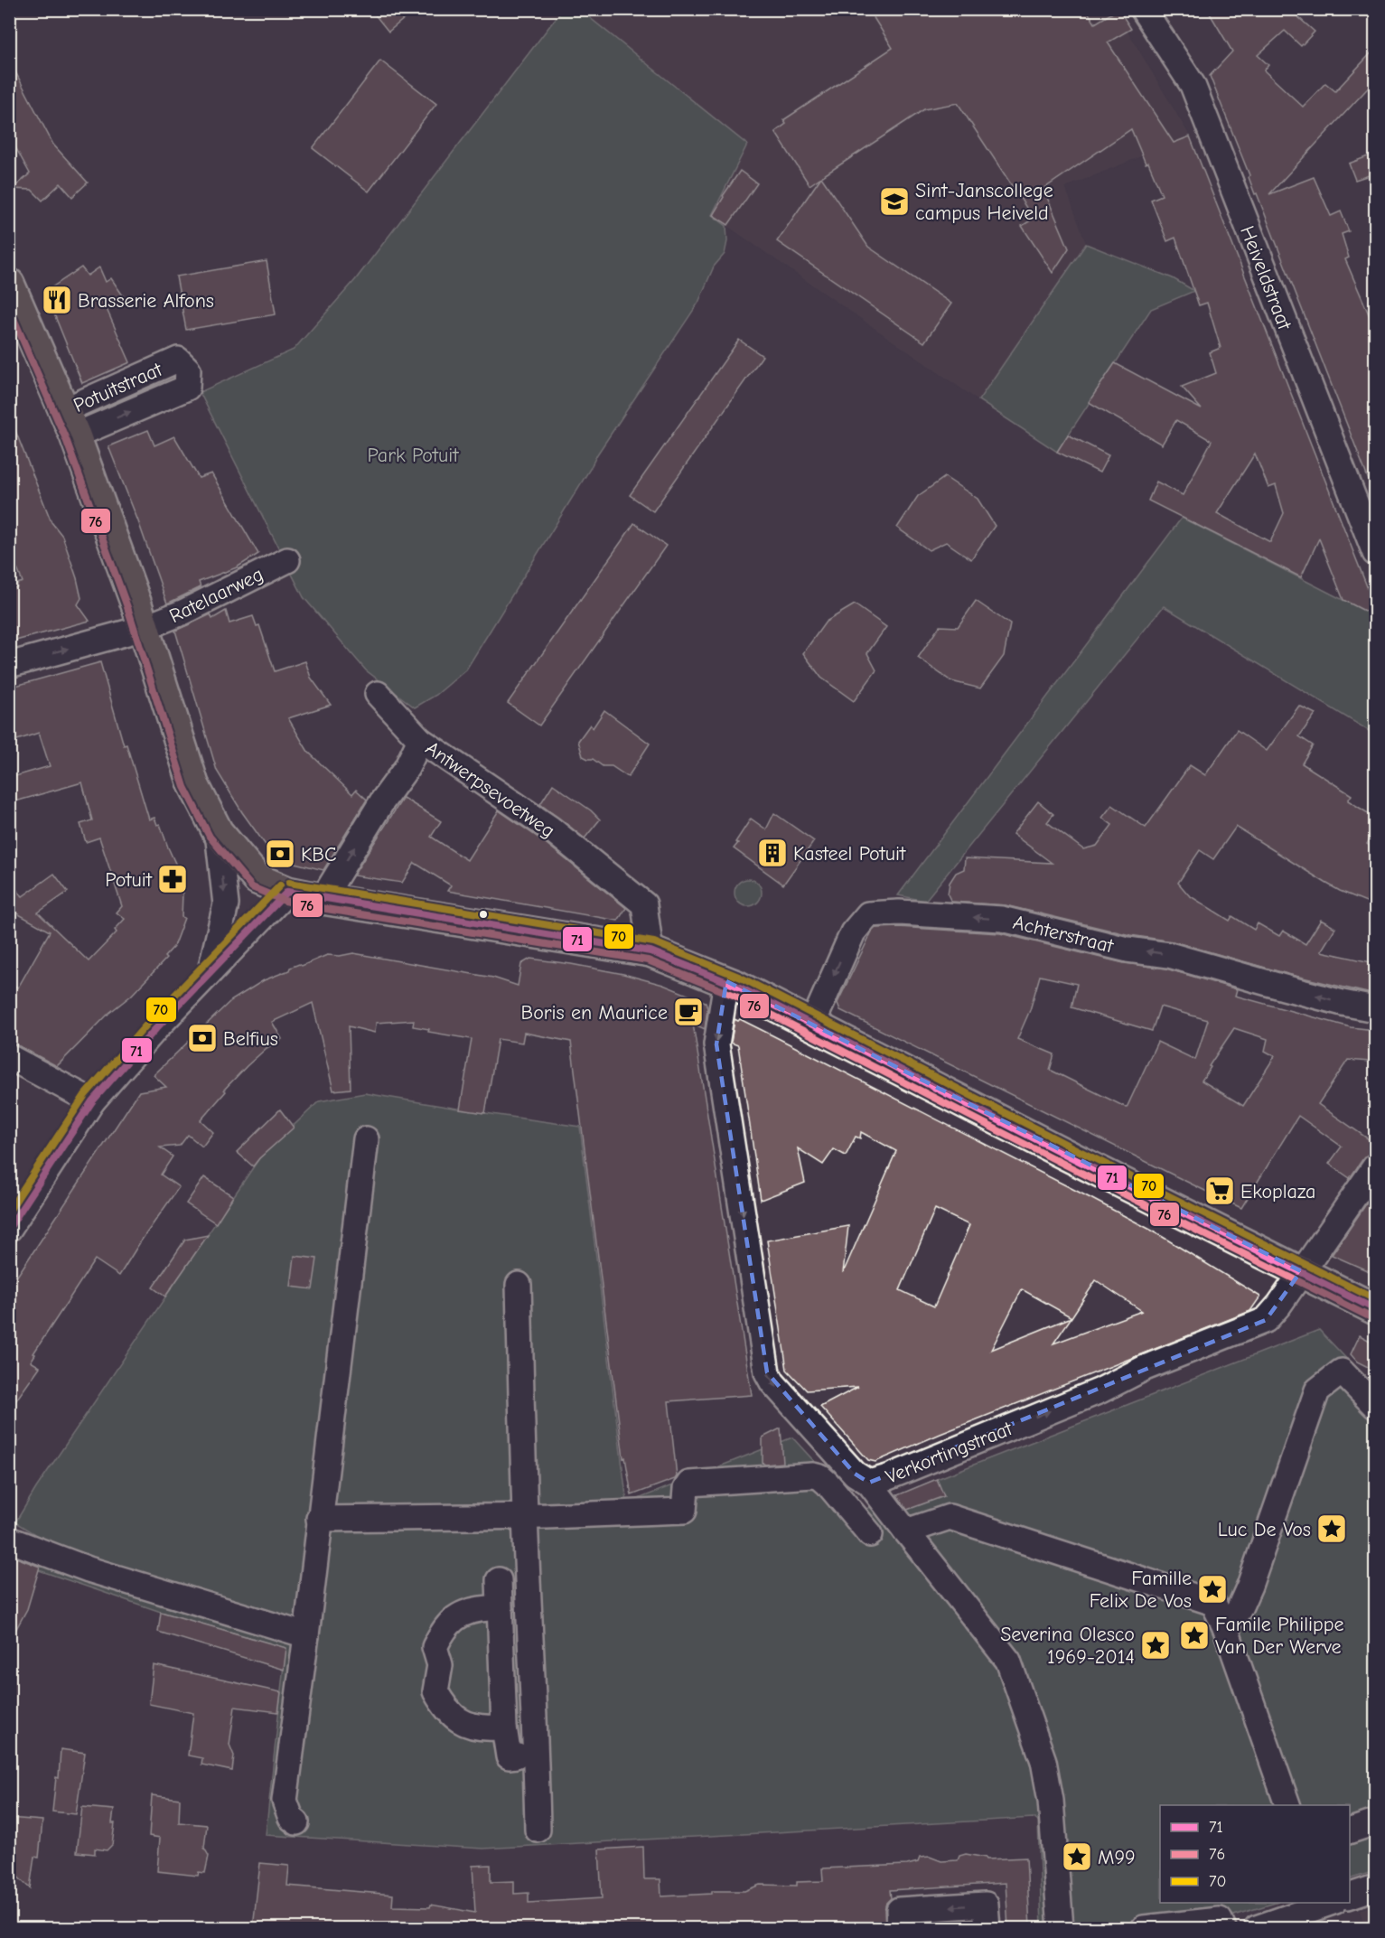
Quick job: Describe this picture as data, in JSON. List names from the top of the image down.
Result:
{
  "streets": {
    "street": [
      "Heiveldstraat",
      "Ratelaarweg",
      "Antwerpsevoetweg",
      "Achterstraat",
      "Verkortingstraat"
    ]
  },
  "one_way": ["Ratelaarweg", "Antwerpsevoetweg", "Achterstraat"],
  "parks": ["Park Potuit"],
  "places": {
    "school or university": ["Sint-Janscollege campus Heiveld"],
    "restaurant": ["Brasserie Alfons"],
    "building": ["Kasteel Potuit"],
    "bank": ["KBC", "Belfius"],
    "pharmacy": ["Potuit"],
    "cafe": ["Boris en Maurice"],
    "supermarket": ["Ekoplaza"],
    "place": [
      "Luc De Vos",
      "Famille Felix De Vos",
      "Famile Philippe Van Der Werve",
      "Severina Olesco 1969-2014",
      "M99"
    ]
  },
  "lines": ["transit line 76", "transit line 70", "transit line 71"],
  "legend": ["71", "76", "70"]
}
